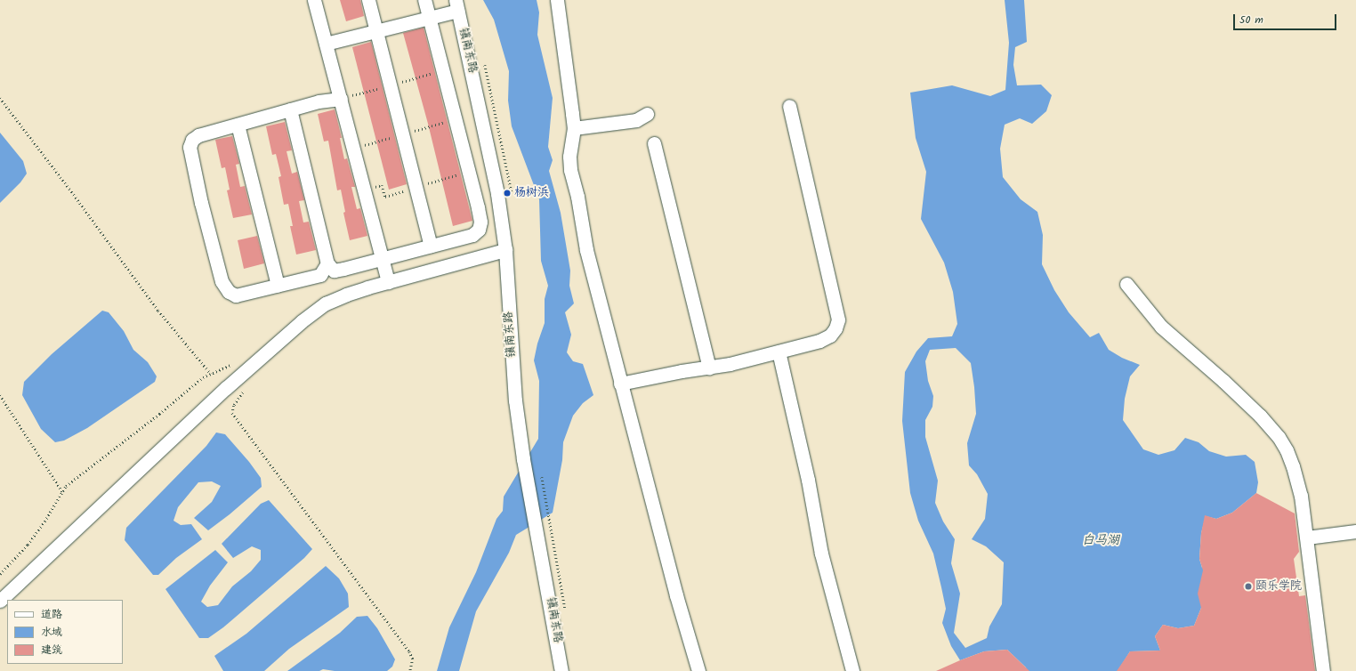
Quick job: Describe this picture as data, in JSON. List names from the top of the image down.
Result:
{
  "streets": {
    "street": ["镇南东路"]
  },
  "water": ["白马湖"],
  "places": ["杨树浜", "颐乐学院"],
  "legend": ["道路", "水域", "建筑"],
  "scale_bar": "50 m"
}
